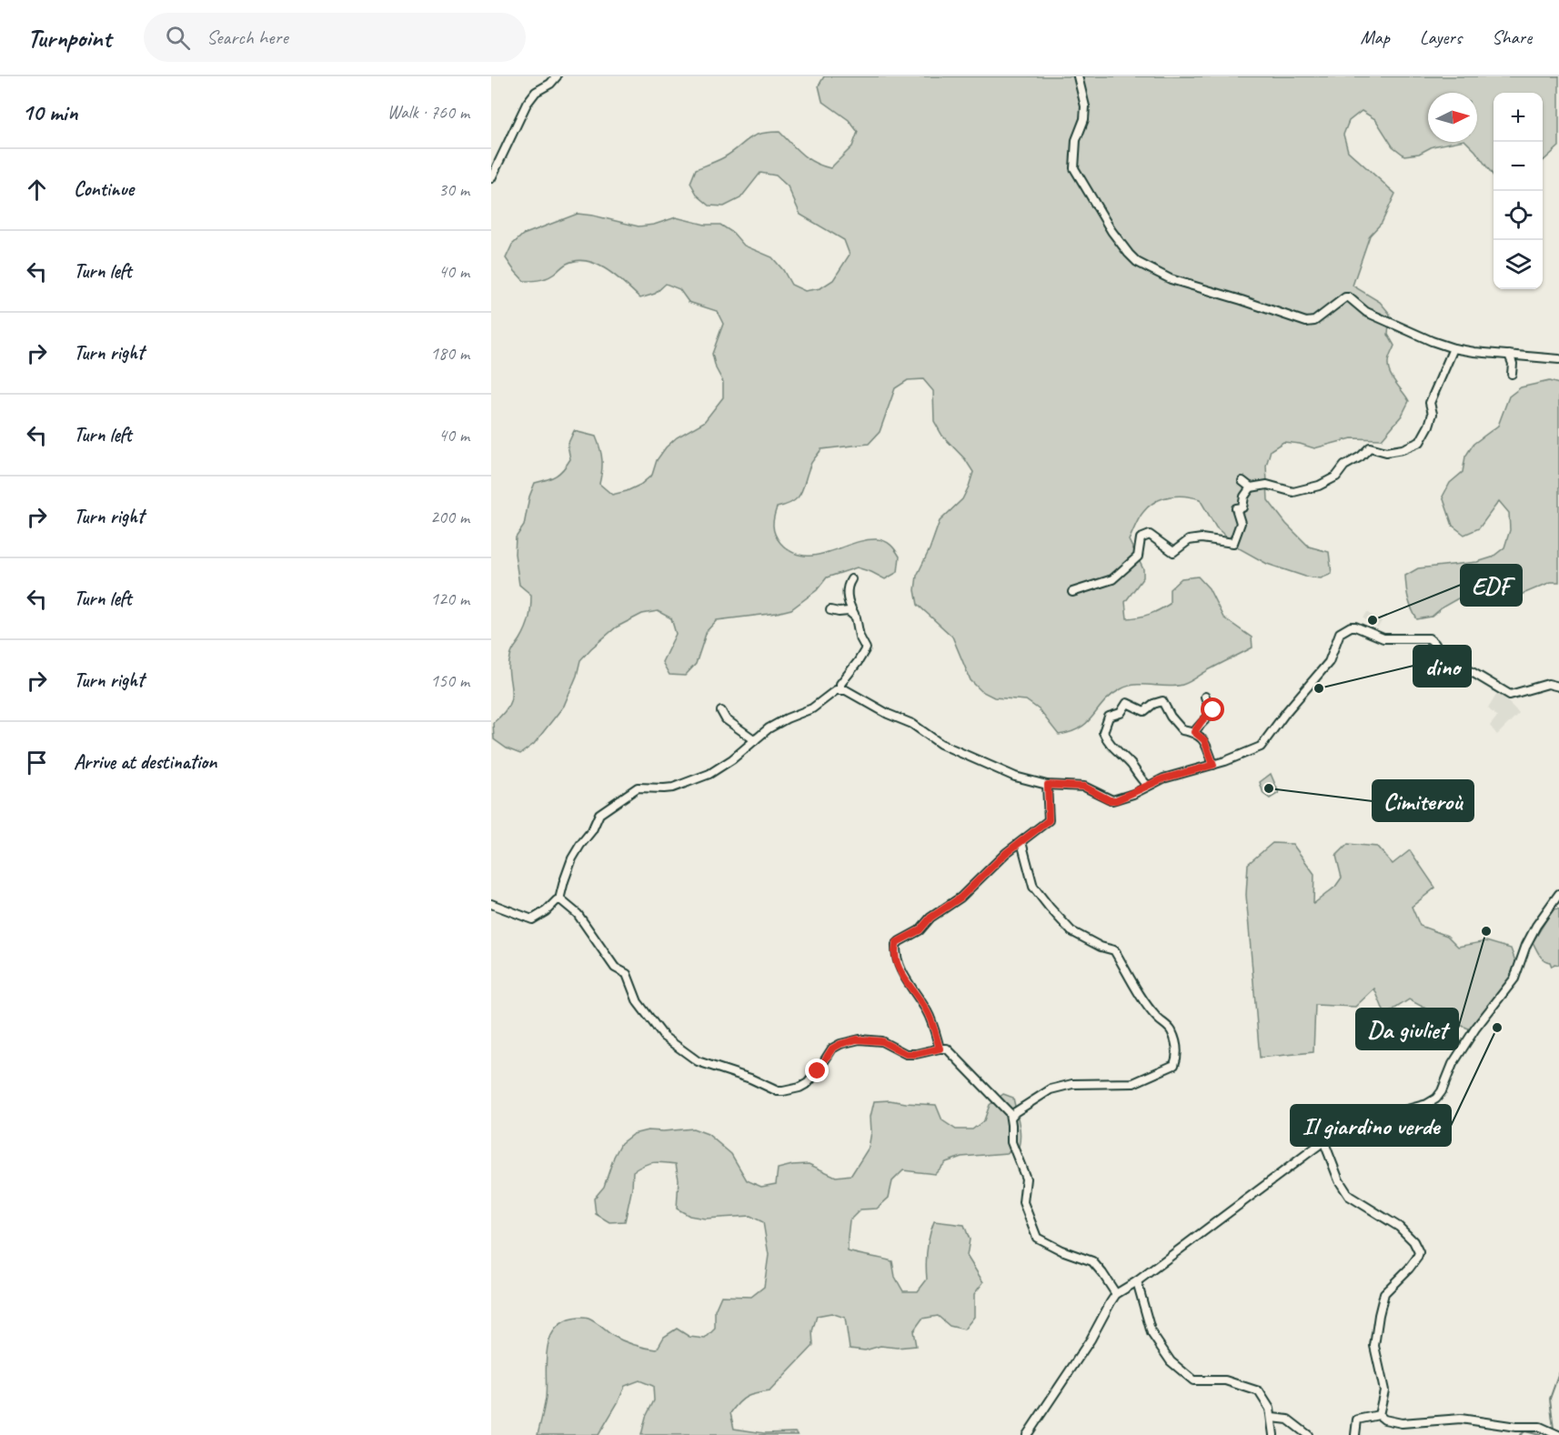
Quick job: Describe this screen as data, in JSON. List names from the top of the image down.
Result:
{
  "places": [
    "EDF",
    "dino",
    "Cimiteroù",
    "Da giuliet",
    "Il giardino verde"
  ],
  "north": "right",
  "page": {
    "header": "Turnpoint",
    "search": "Search here",
    "nav": ["Map", "Layers", "Share"],
    "heading": ["10 min", "Walk · 760 m"],
    "map_buttons": ["+", "−"],
    "list": [
      ["Continue", "30 m"],
      ["Turn left", "40 m"],
      ["Turn right", "180 m"],
      ["Turn left", "40 m"],
      ["Turn right", "200 m"],
      ["Turn left", "120 m"],
      ["Turn right", "150 m"],
      "Arrive at destination"
    ]
  }
}
